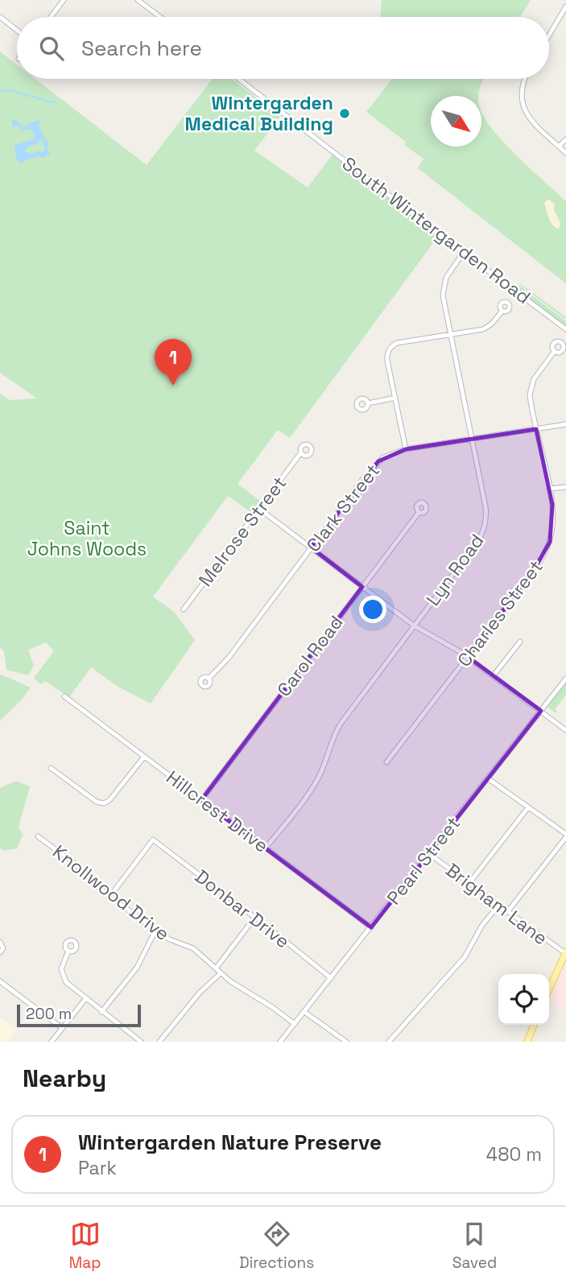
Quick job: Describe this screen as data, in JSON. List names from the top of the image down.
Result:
{
  "streets": {
    "street": [
      "South Wintergarden Road",
      "Clark Street",
      "Melrose Street",
      "Lyn Road",
      "Charles Street",
      "Carol Road",
      "Hillcrest Drive",
      "Pearl Street",
      "Knollwood Drive",
      "Brigham Lane",
      "Donbar Drive"
    ]
  },
  "crossings": [
    ["South Wintergarden Road", "Lyn Road"],
    ["Clark Street", "Lyn Road"],
    ["Clark Street", "Charles Street"],
    ["Lyn Road", "Hillcrest Drive"],
    ["Carol Road", "Hillcrest Drive"],
    ["Hillcrest Drive", "Pearl Street"],
    ["Pearl Street", "Knollwood Drive"],
    ["Pearl Street", "Brigham Lane"],
    ["Pearl Street", "Donbar Drive"],
    ["Knollwood Drive", "Donbar Drive"]
  ],
  "parks": ["Saint Johns Woods"],
  "places": ["Wintergarden Medical Building"],
  "scale_bar": "200 m",
  "north": "bottom right",
  "page": {
    "search": "Search here",
    "pins": "1",
    "scale": "200 m",
    "heading": "Nearby",
    "list": [
      {
        "mark": "1",
        "name": "Wintergarden Nature Preserve",
        "note": "Park",
        "value": "480 m"
      }
    ],
    "nav": ["Map", "Directions", "Saved"]
  }
}
